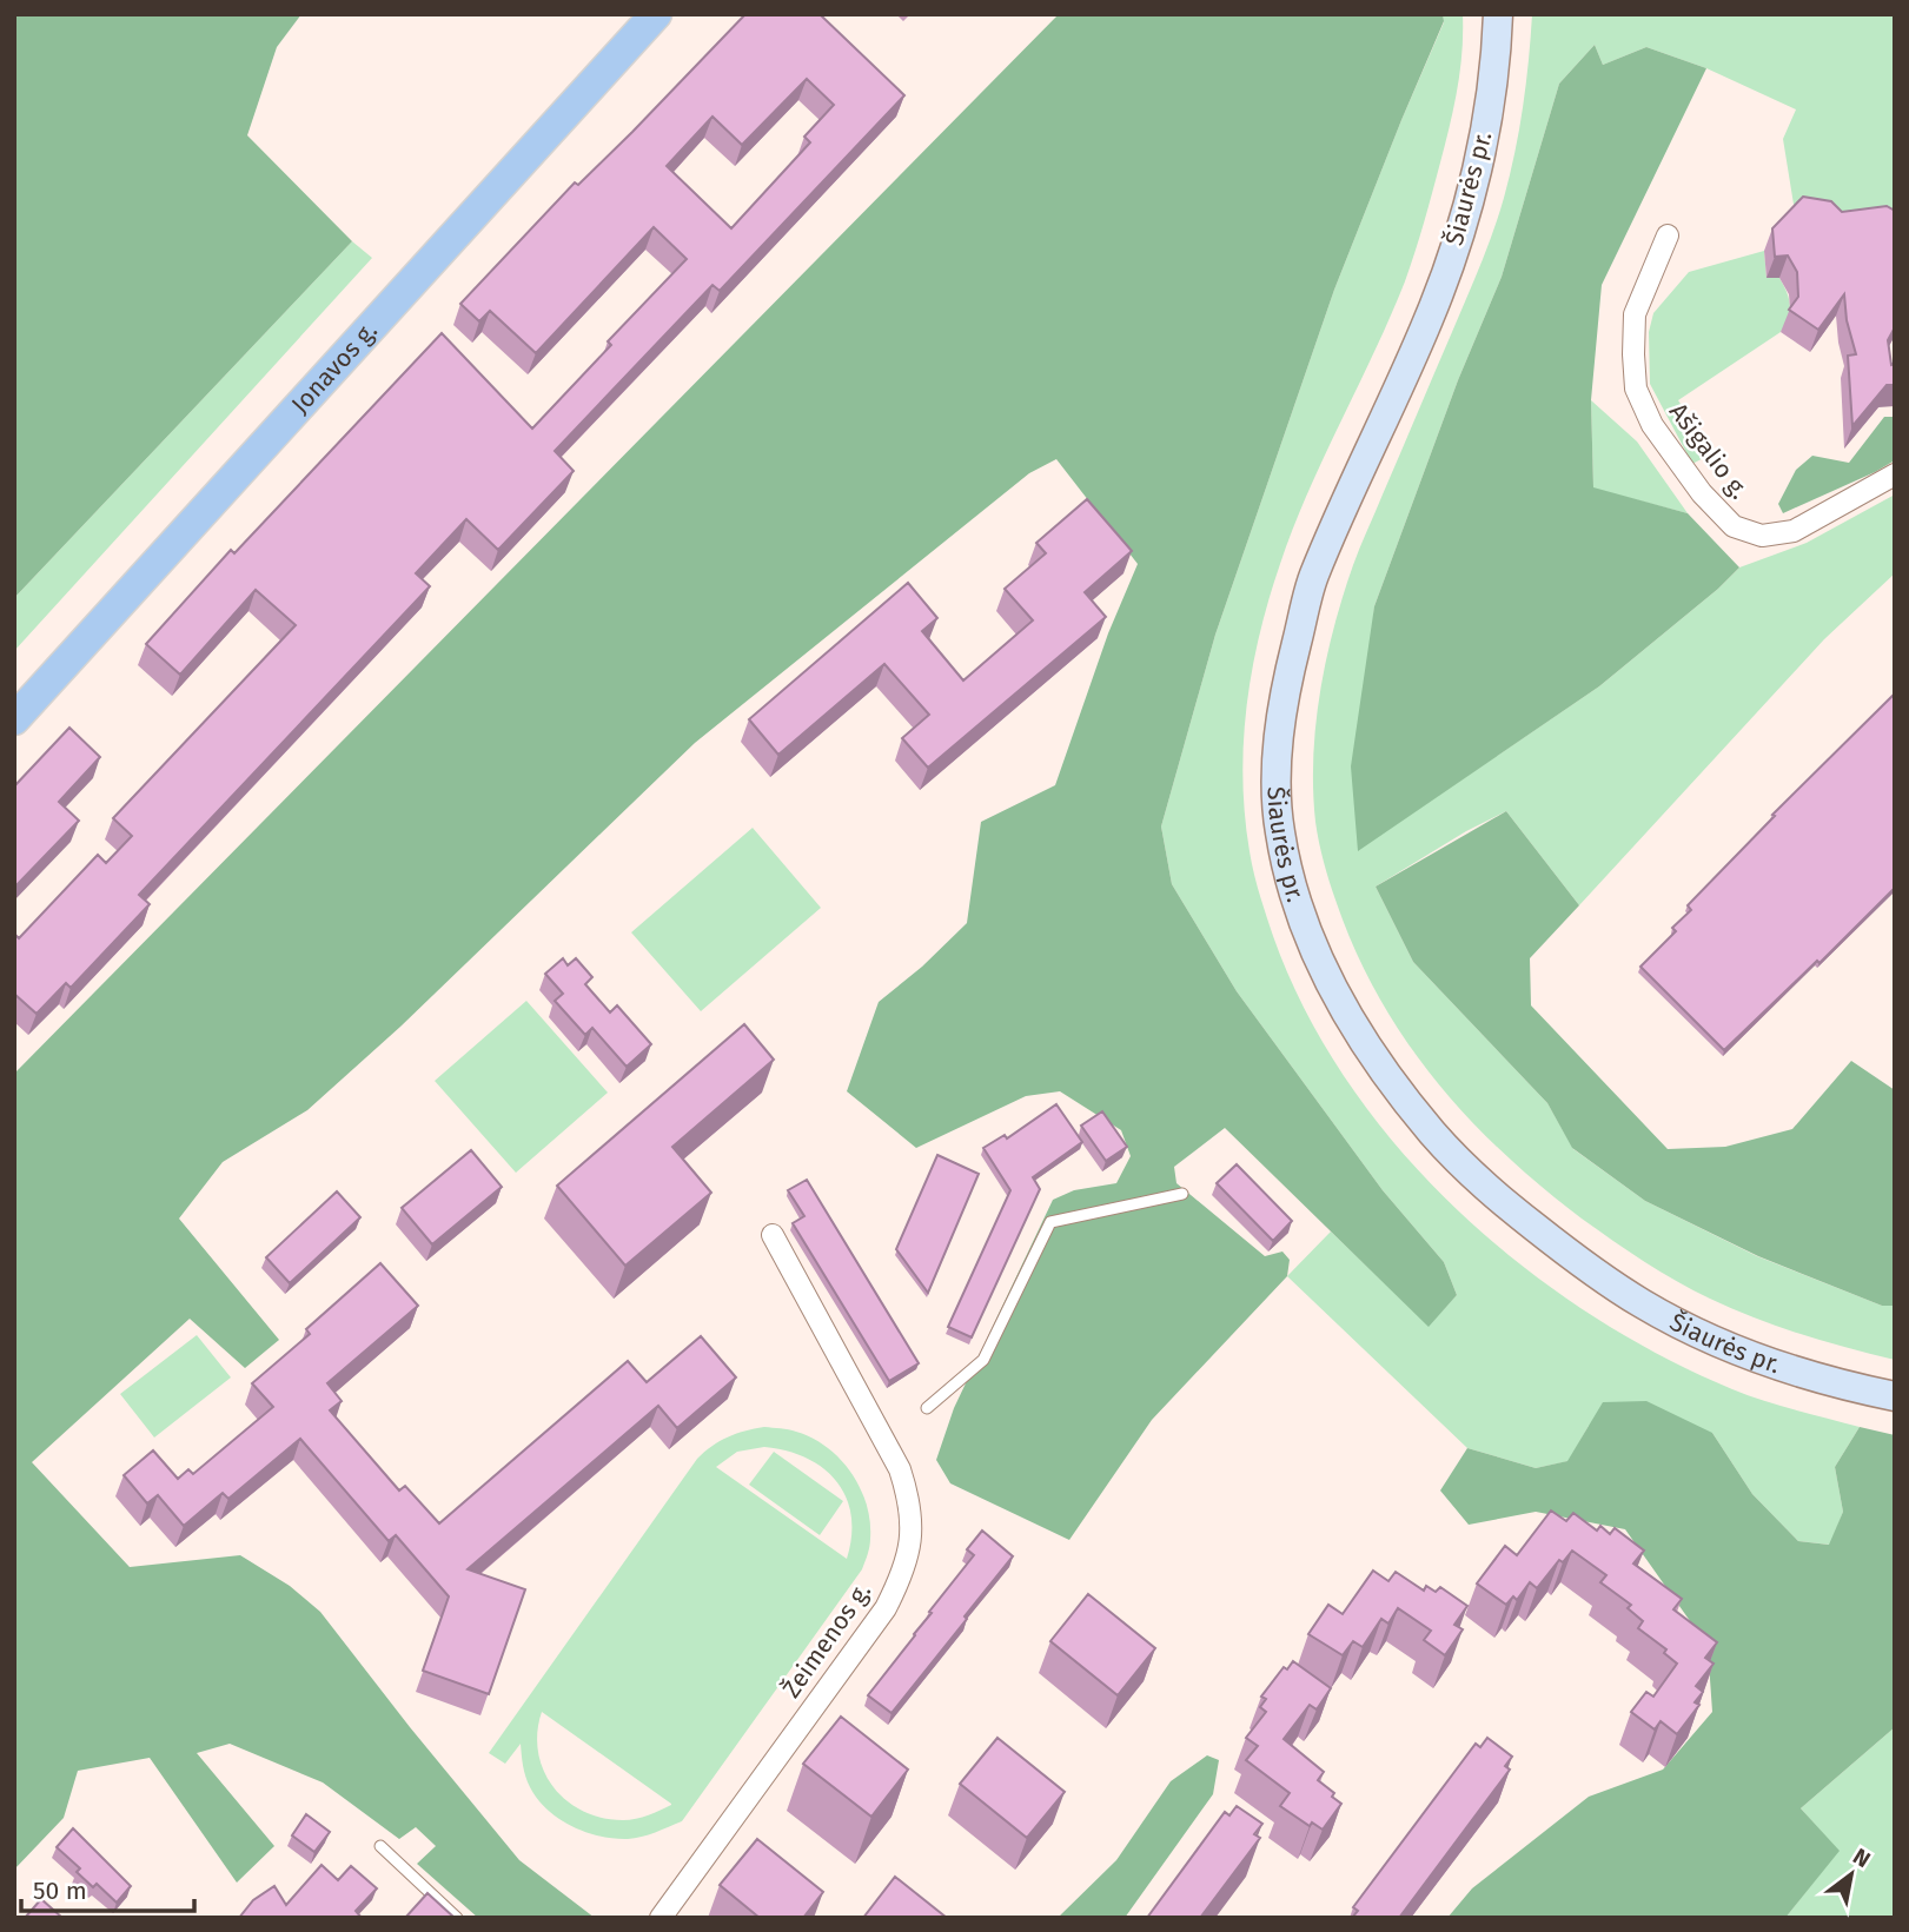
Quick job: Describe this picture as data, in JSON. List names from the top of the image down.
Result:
{
  "streets": {
    "main road": ["Šiaurės pr.", "Jonavos g."],
    "street": ["Ašigalio g.", "Žeimenos g."]
  },
  "scale_bar": "50 m",
  "north": "top right"
}
